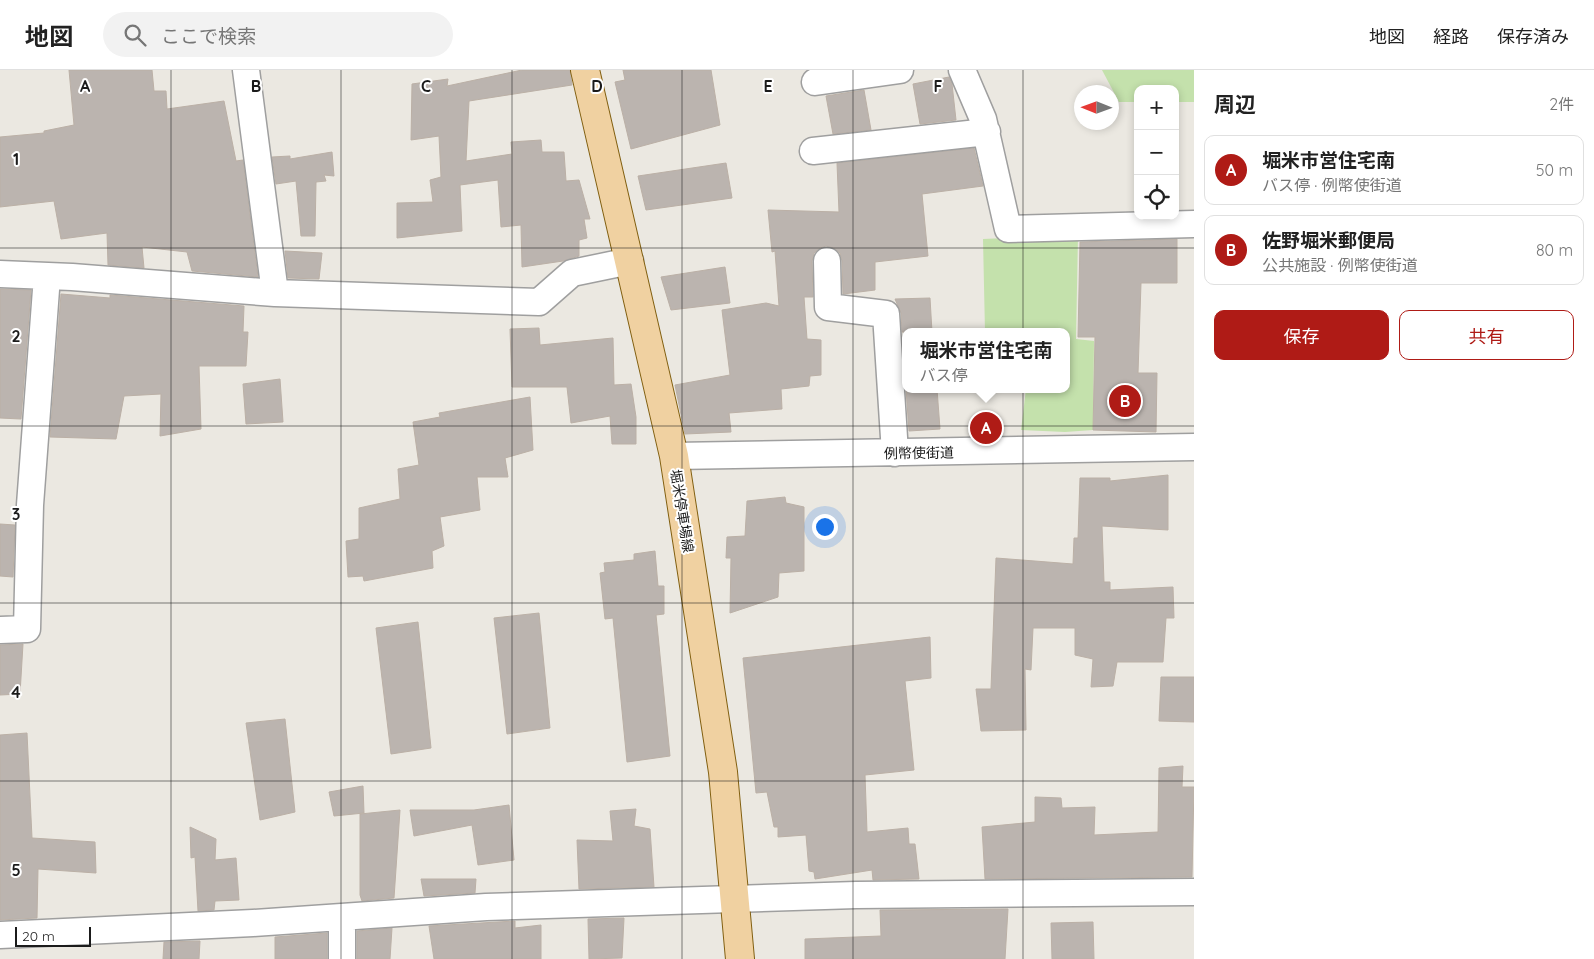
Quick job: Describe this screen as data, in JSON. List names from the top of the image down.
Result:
{
  "streets": {
    "main road": ["堀米停車場線"],
    "street": ["例幣使街道"]
  },
  "crossings": [
    ["例幣使街道", "堀米停車場線"]
  ],
  "scale_bar": "20 m",
  "north": "left",
  "page": {
    "header": "地図",
    "search": "ここで検索",
    "nav": ["地図", "経路", "保存済み"],
    "heading": ["周辺", "2件"],
    "map_buttons": ["+", "−"],
    "list": [
      {
        "mark": "A",
        "name": "堀米市営住宅南",
        "note": "バス停 · 例幣使街道",
        "value": "50 m"
      },
      {
        "mark": "B",
        "name": "佐野堀米郵便局",
        "note": "公共施設 · 例幣使街道",
        "value": "80 m"
      }
    ],
    "buttons": ["保存", "共有"],
    "popup": ["堀米市営住宅南", "バス停"],
    "pins": ["B", "A"],
    "scale": "20 m"
  },
  "grid": {
    "columns": [
      "A",
      "B",
      "C",
      "D",
      "E",
      "F"
    ],
    "rows": [
      "1",
      "2",
      "3",
      "4",
      "5"
    ]
  }
}
